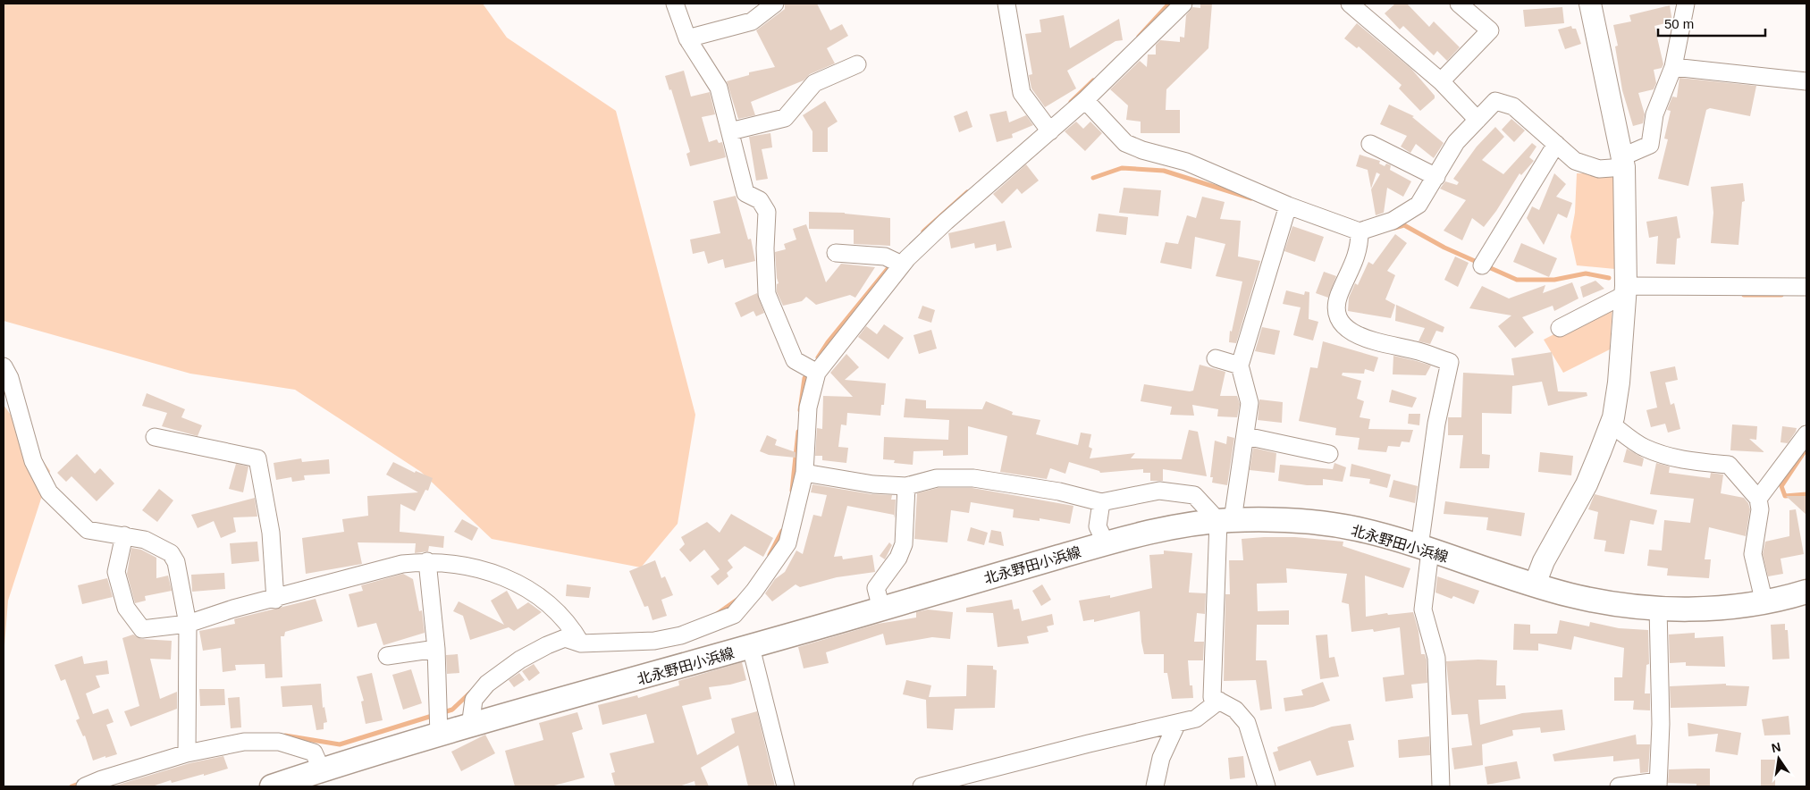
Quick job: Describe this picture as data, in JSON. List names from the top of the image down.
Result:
{
  "streets": {
    "main road": ["北永野田小浜線"]
  },
  "scale_bar": "50 m",
  "north": "top"
}
